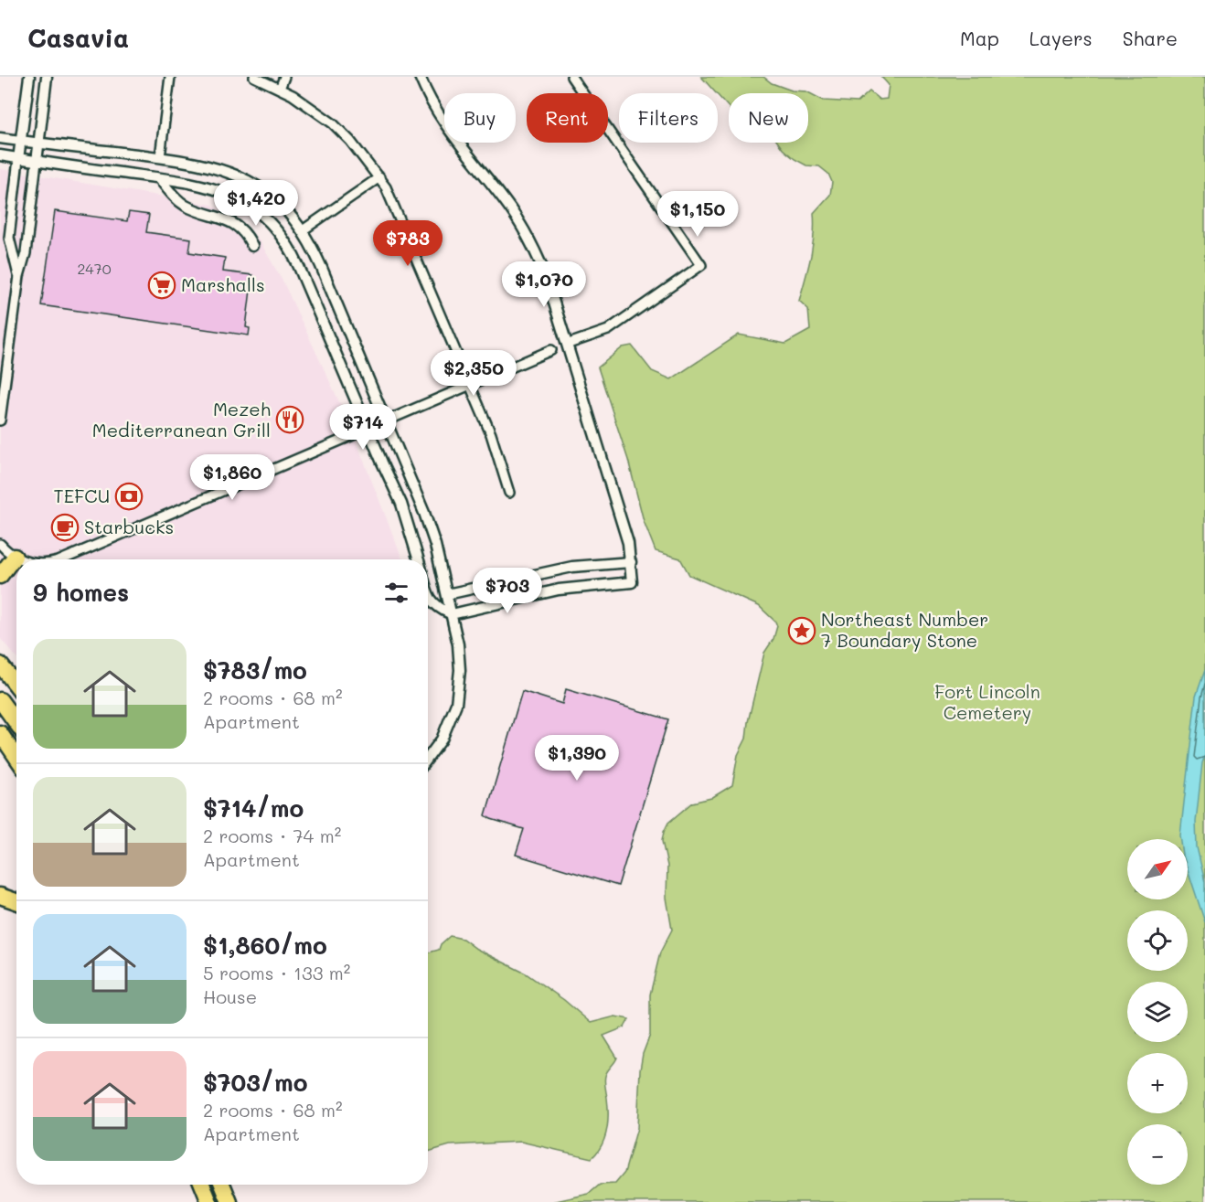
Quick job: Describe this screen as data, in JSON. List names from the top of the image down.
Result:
{
  "parks": ["Fort Lincoln Cemetery"],
  "places": {
    "supermarket": ["Marshalls"],
    "restaurant": ["Mezeh Mediterranean Grill"],
    "bank": ["TEFCU"],
    "cafe": ["Starbucks"],
    "place": ["Northeast Number 7 Boundary Stone"]
  },
  "house_numbers": ["2470"],
  "north": "top right",
  "page": {
    "header": "Casavia",
    "nav": ["Map", "Layers", "Share"],
    "chip": [
      "Buy",
      "Rent",
      "Filters",
      "New"
    ],
    "price": [
      "$1,420",
      "$1,150",
      "$783",
      "$1,070",
      "$2,350",
      "$714",
      "$1,860",
      "$703",
      "$1,390"
    ],
    "heading": "9 homes",
    "list": [
      {
        "name": "$783/mo",
        "note": "2 rooms · 68 m² · Apartment"
      },
      {
        "name": "$714/mo",
        "note": "2 rooms · 74 m² · Apartment"
      },
      {
        "name": "$1,860/mo",
        "note": "5 rooms · 133 m² · House"
      },
      {
        "name": "$703/mo",
        "note": "2 rooms · 68 m² · Apartment"
      }
    ],
    "map_buttons": ["+", "−"]
  }
}
